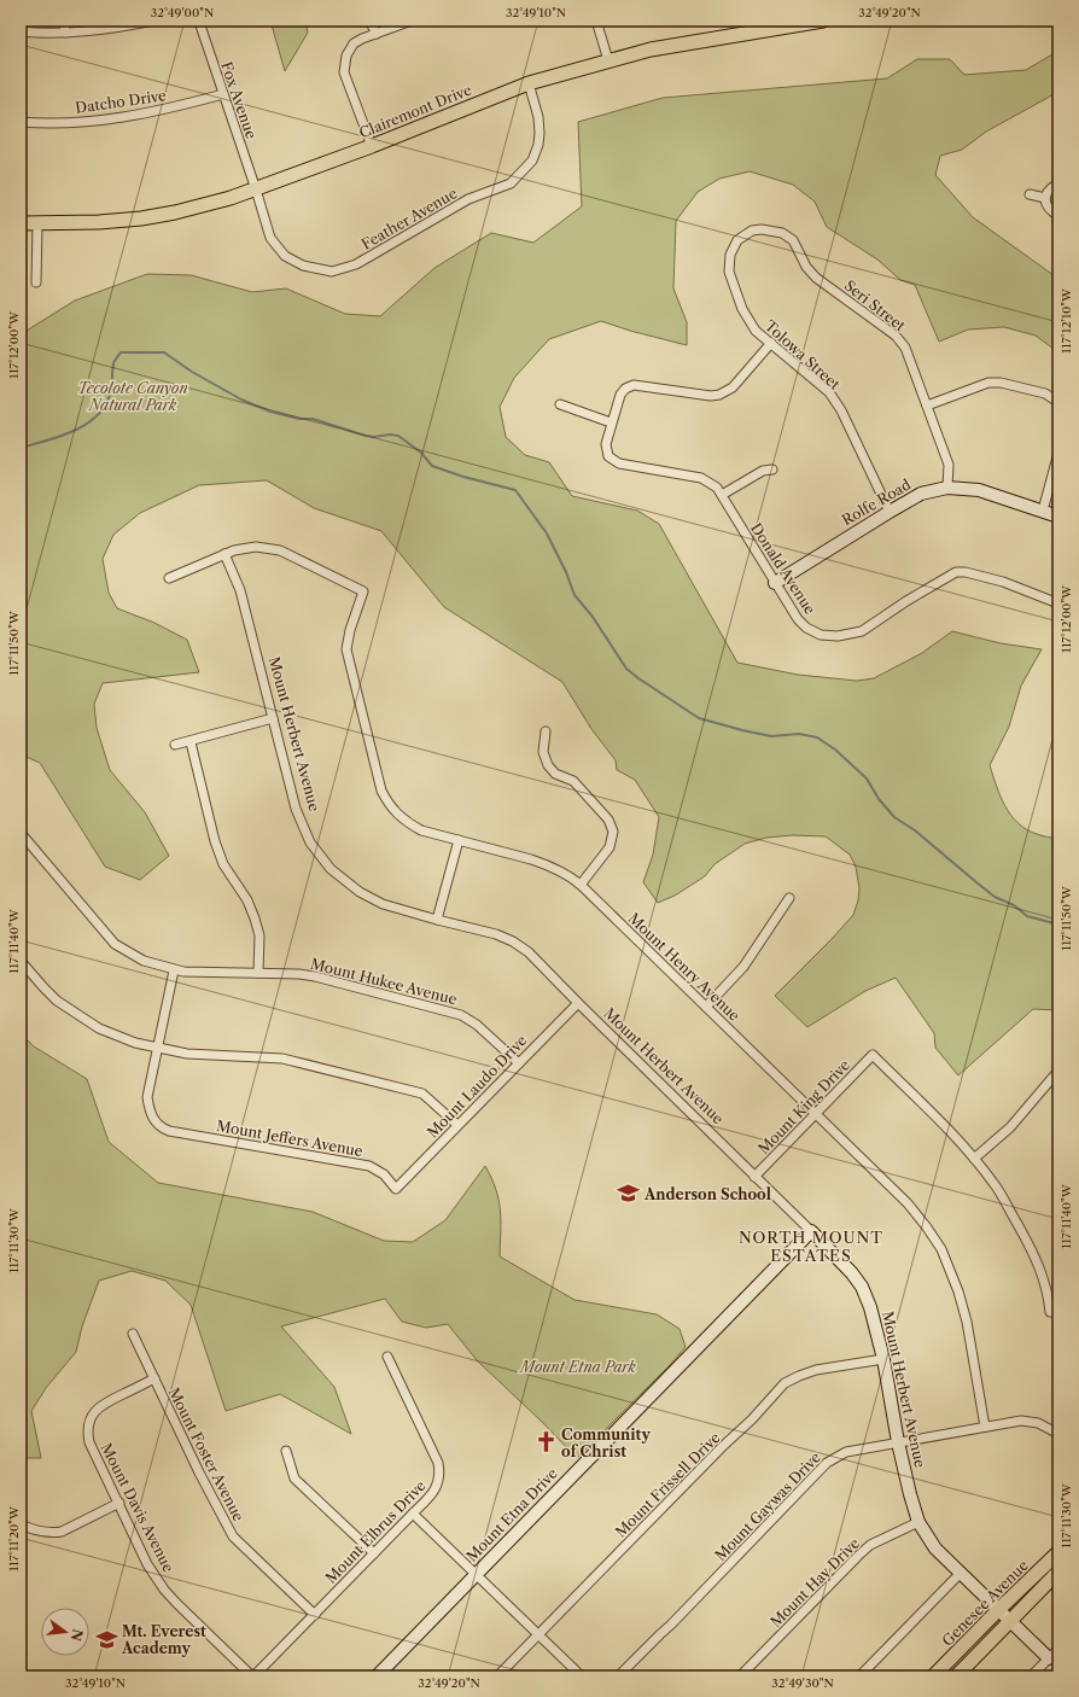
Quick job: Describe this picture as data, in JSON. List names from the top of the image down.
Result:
{
  "streets": {
    "main road": ["Clairemont Drive", "Genesee Avenue"],
    "street": [
      "Fox Avenue",
      "Datcho Drive",
      "Feather Avenue",
      "Seri Street",
      "Tolowa Street",
      "Rolfe Road",
      "Donald Avenue",
      "Mount Herbert Avenue",
      "Mount Henry Avenue",
      "Mount Hukee Avenue",
      "Mount Laudo Drive",
      "Mount King Drive",
      "Mount Jeffers Avenue",
      "Mount Foster Avenue",
      "Mount Frissell Drive",
      "Mount Gaywas Drive",
      "Mount Davis Avenue",
      "Mount Etna Drive",
      "Mount Elbrus Drive",
      "Mount Hay Drive"
    ]
  },
  "crossings": [
    ["Fox Avenue", "Datcho Drive"],
    ["Fox Avenue", "Clairemont Drive"],
    ["Fox Avenue", "Feather Avenue"],
    ["Clairemont Drive", "Feather Avenue"],
    ["Seri Street", "Tolowa Street"],
    ["Seri Street", "Rolfe Road"],
    ["Tolowa Street", "Rolfe Road"],
    ["Rolfe Road", "Donald Avenue"],
    ["Mount Herbert Avenue", "Mount Henry Avenue"],
    ["Mount Herbert Avenue", "Mount Laudo Drive"],
    ["Mount Herbert Avenue", "Mount King Drive"],
    ["Mount Herbert Avenue", "Mount Frissell Drive"],
    ["Mount Herbert Avenue", "Mount Gaywas Drive"],
    ["Mount Herbert Avenue", "Mount Etna Drive"],
    ["Mount Herbert Avenue", "Mount Hay Drive"],
    ["Mount Herbert Avenue", "Genesee Avenue"],
    ["Mount Henry Avenue", "Mount King Drive"],
    ["Mount Henry Avenue", "Mount Gaywas Drive"],
    ["Mount Hukee Avenue", "Mount Laudo Drive"],
    ["Mount Laudo Drive", "Mount Jeffers Avenue"],
    ["Mount Foster Avenue", "Mount Davis Avenue"],
    ["Mount Foster Avenue", "Mount Elbrus Drive"],
    ["Mount Davis Avenue", "Mount Elbrus Drive"]
  ],
  "districts": ["NORTH MOUNT ESTATES"],
  "parks": ["Tecolote Canyon Natural Park", "Mount Etna Park"],
  "places": {
    "school or university": ["Anderson School", "Mt. Everest Academy"],
    "church": ["Community of Christ"]
  },
  "north": "right",
  "coordinates": [
    "32°49'00\"N",
    "32°49'10\"N",
    "32°49'20\"N",
    "117°12'10\"W",
    "117°12'00\"W",
    "117°11'50\"W",
    "117°11'40\"W",
    "117°11'30\"W",
    "117°11'20\"W",
    "32°49'30\"N"
  ]
}
